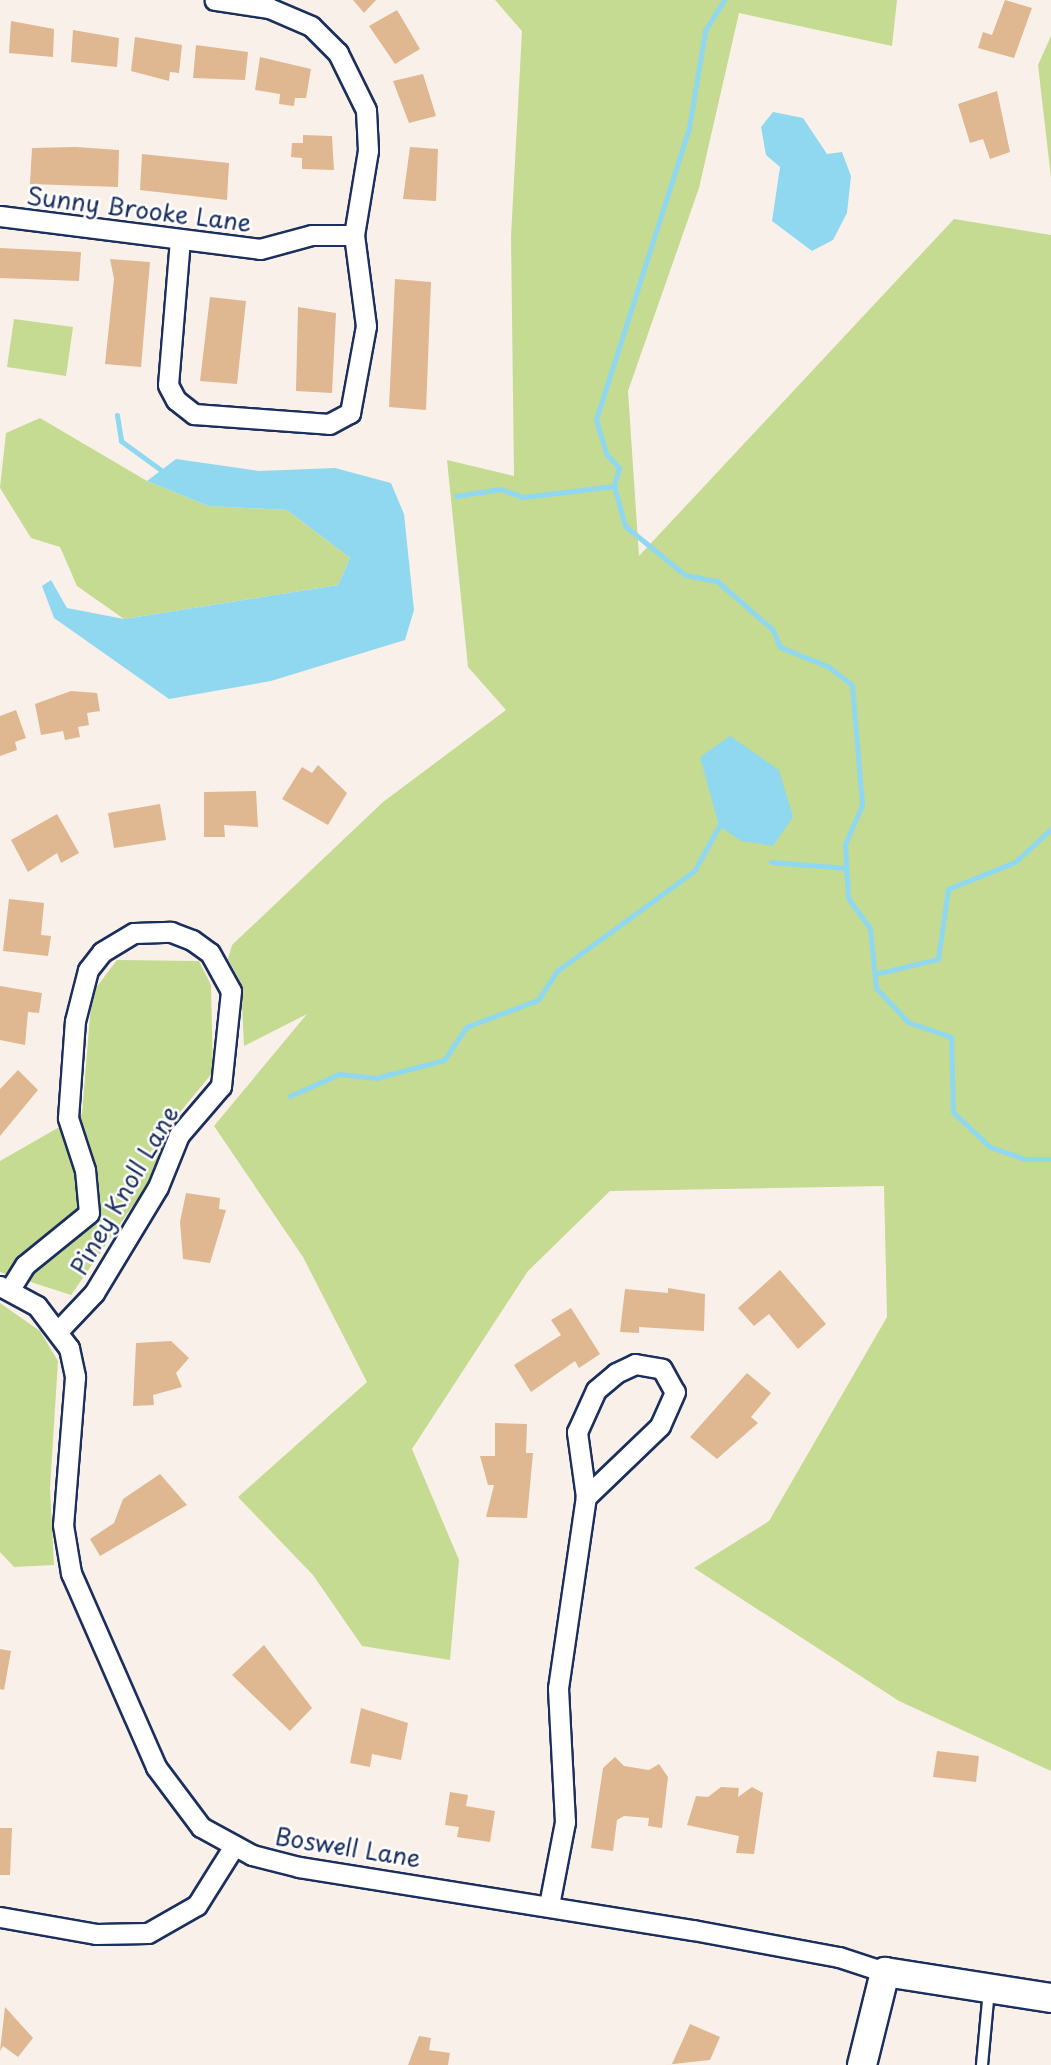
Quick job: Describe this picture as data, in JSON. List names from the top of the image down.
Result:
{
  "streets": {
    "street": ["Sunny Brooke Lane", "Piney Knoll Lane", "Boswell Lane"]
  },
  "crossings": [
    ["Piney Knoll Lane", "Boswell Lane"]
  ]
}
